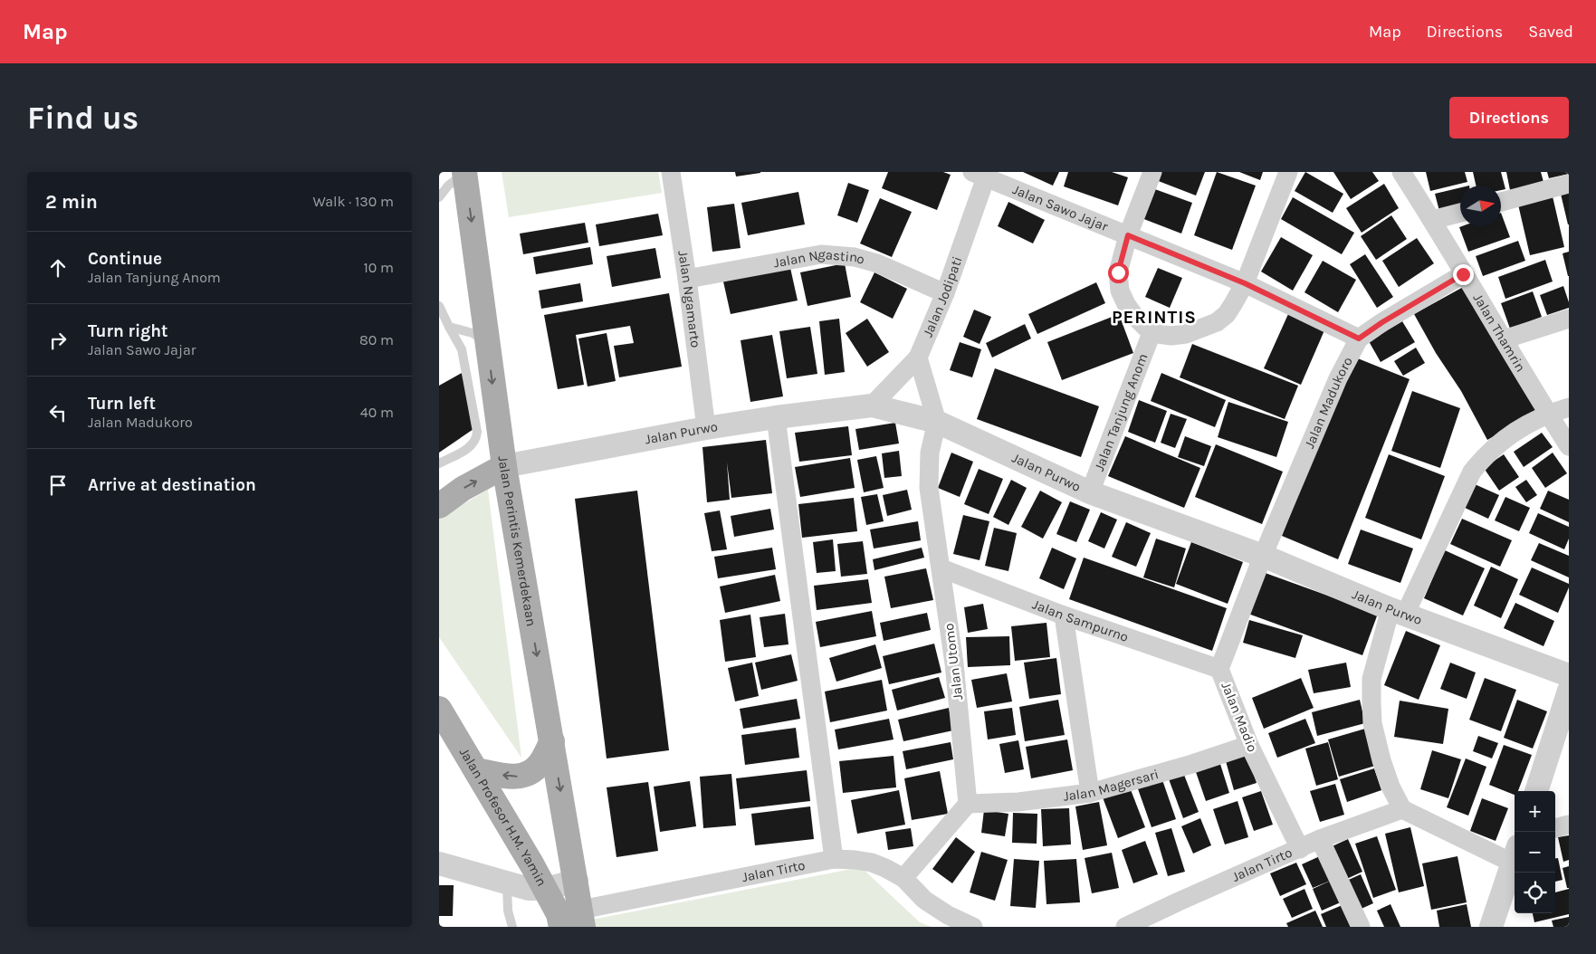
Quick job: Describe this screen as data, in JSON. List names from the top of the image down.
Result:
{
  "streets": {
    "main road": ["Jalan Perintis Kemerdekaan", "Jalan Profesor H.M. Yamin"],
    "street": [
      "Jalan Sawo Jajar",
      "Jalan Ngastino",
      "Jalan Jodipati",
      "Jalan Ngamarto",
      "Jalan Thamrin",
      "Jalan Madukoro",
      "Jalan Tanjung Anom",
      "Jalan Purwo",
      "Jalan Sampurno",
      "Jalan Utomo",
      "Jalan Madio",
      "Jalan Magersari",
      "Jalan Tirto"
    ]
  },
  "crossings": [
    ["Jalan Sawo Jajar", "Jalan Jodipati"],
    ["Jalan Sawo Jajar", "Jalan Madukoro"],
    ["Jalan Ngastino", "Jalan Jodipati"],
    ["Jalan Ngastino", "Jalan Ngamarto"],
    ["Jalan Jodipati", "Jalan Purwo"],
    ["Jalan Ngamarto", "Jalan Purwo"],
    ["Jalan Thamrin", "Jalan Madukoro"],
    ["Jalan Madukoro", "Jalan Purwo"],
    ["Jalan Madukoro", "Jalan Madio"],
    ["Jalan Tanjung Anom", "Jalan Purwo"],
    ["Jalan Purwo", "Jalan Perintis Kemerdekaan"],
    ["Jalan Purwo", "Jalan Utomo"],
    ["Jalan Purwo", "Jalan Madio"],
    ["Jalan Perintis Kemerdekaan", "Jalan Profesor H.M. Yamin"],
    ["Jalan Perintis Kemerdekaan", "Jalan Tirto"],
    ["Jalan Sampurno", "Jalan Utomo"],
    ["Jalan Sampurno", "Jalan Madio"],
    ["Jalan Utomo", "Jalan Magersari"],
    ["Jalan Madio", "Jalan Magersari"],
    ["Jalan Madio", "Jalan Tirto"],
    ["Jalan Profesor H.M. Yamin", "Jalan Tirto"]
  ],
  "one_way": ["Jalan Perintis Kemerdekaan"],
  "districts": ["PERINTIS"],
  "north": "right",
  "page": {
    "header": "Map",
    "nav": ["Map", "Directions", "Saved"],
    "buttons": "Directions",
    "title": "Find us",
    "heading": ["2 min", "Walk · 130 m"],
    "list": [
      ["Continue", "Jalan Tanjung Anom", "10 m"],
      ["Turn right", "Jalan Sawo Jajar", "80 m"],
      ["Turn left", "Jalan Madukoro", "40 m"],
      "Arrive at destination"
    ],
    "map_buttons": ["+", "−"]
  }
}
